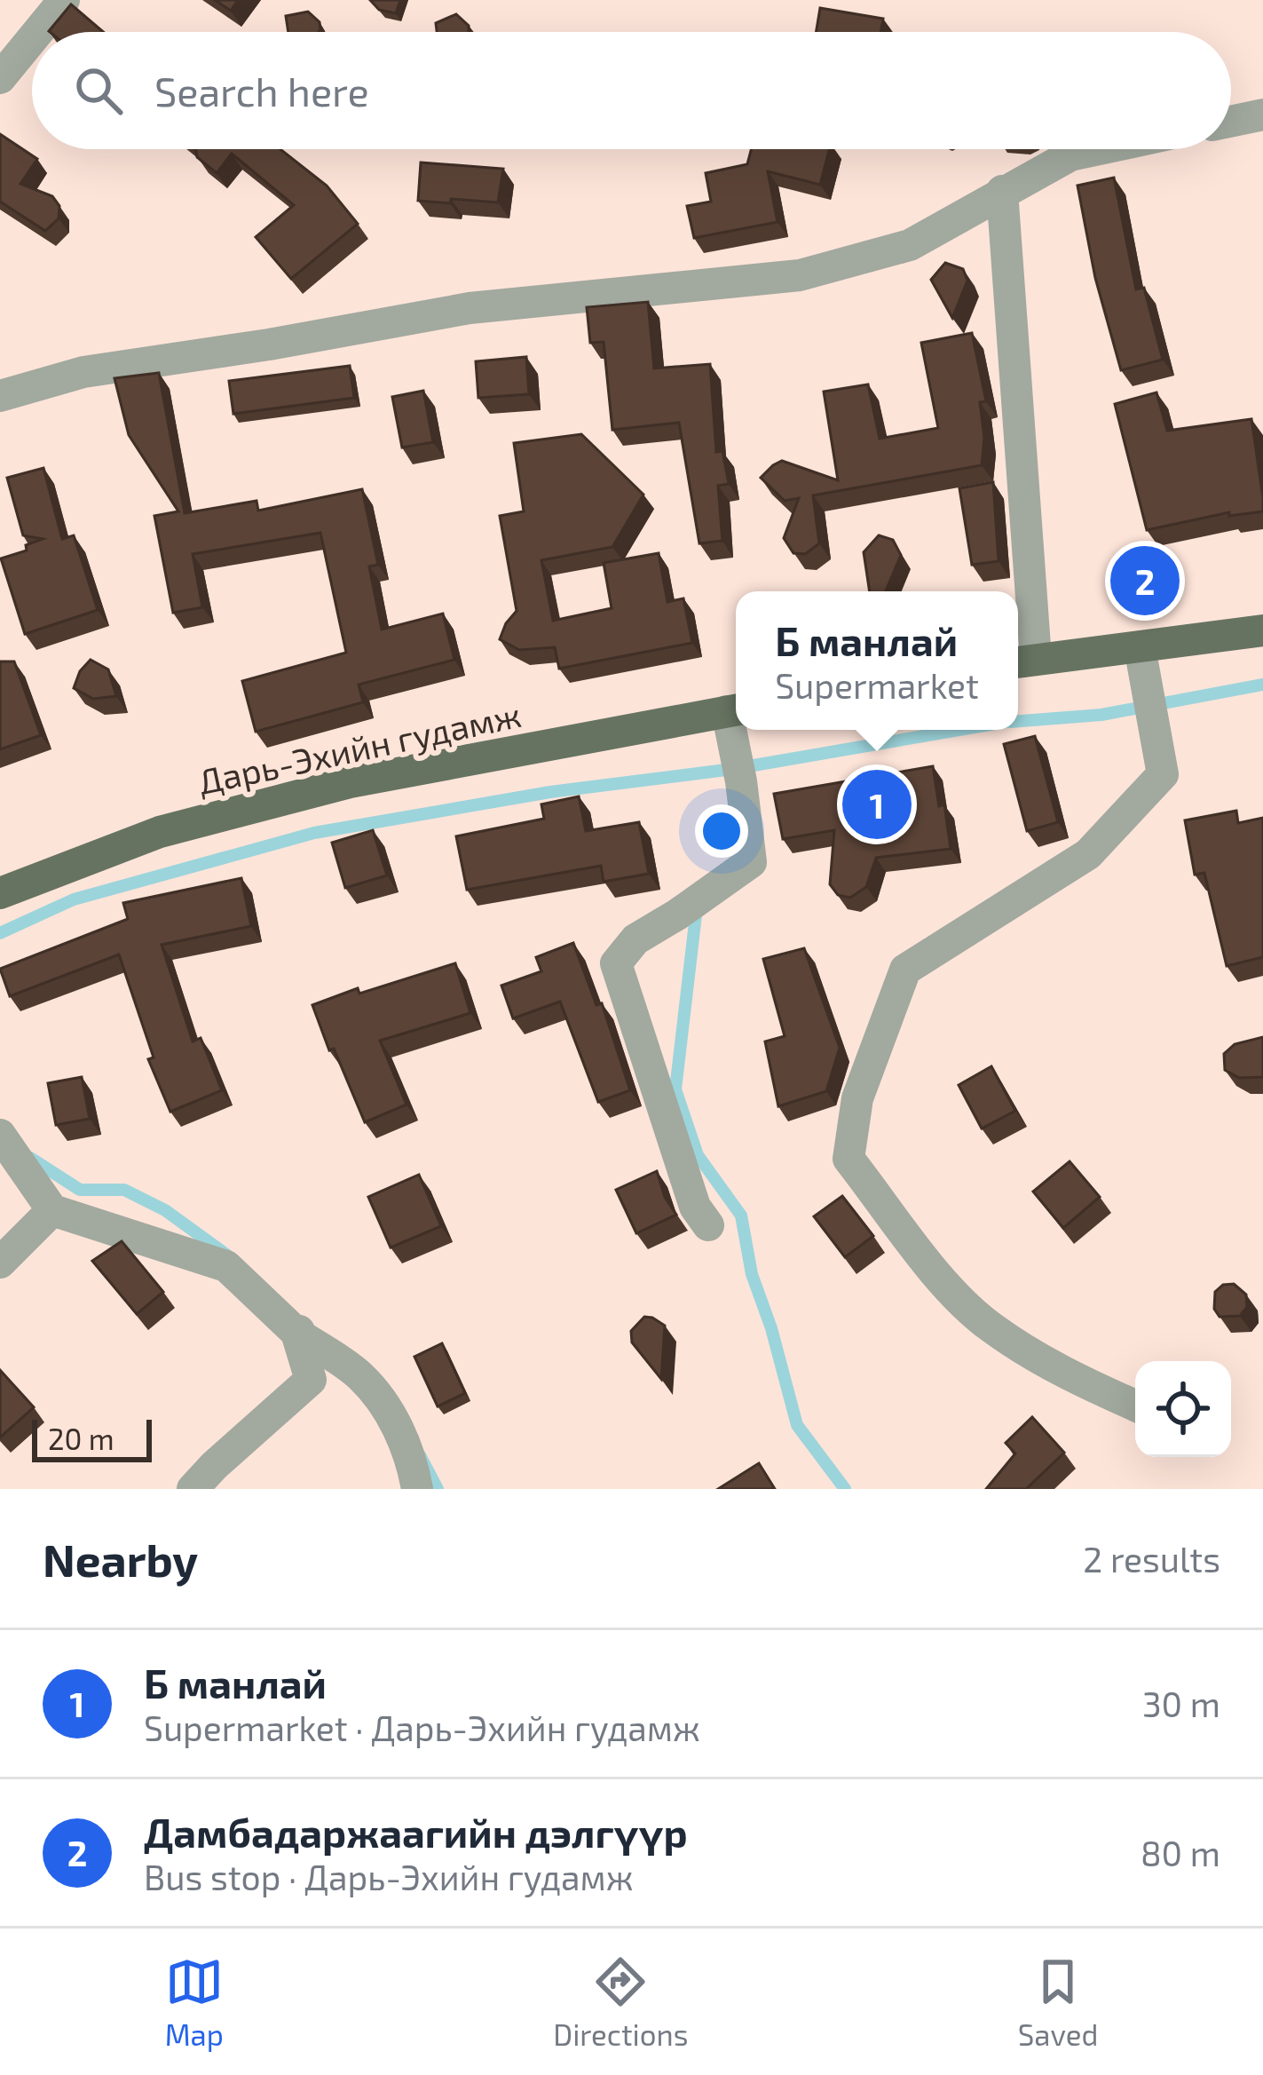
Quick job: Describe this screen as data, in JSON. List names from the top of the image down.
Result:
{
  "streets": {
    "main road": ["Дарь-Эхийн гудамж"]
  },
  "scale_bar": "20 m",
  "page": {
    "search": "Search here",
    "pins": ["2", "1"],
    "popup": ["Б манлай", "Supermarket"],
    "scale": "20 m",
    "heading": ["Nearby", "2 results"],
    "list": [
      {
        "mark": "1",
        "name": "Б манлай",
        "note": "Supermarket · Дарь-Эхийн гудамж",
        "value": "30 m"
      },
      {
        "mark": "2",
        "name": "Дамбадаржаагийн дэлгүүр",
        "note": "Bus stop · Дарь-Эхийн гудамж",
        "value": "80 m"
      }
    ],
    "nav": ["Map", "Directions", "Saved"]
  }
}
